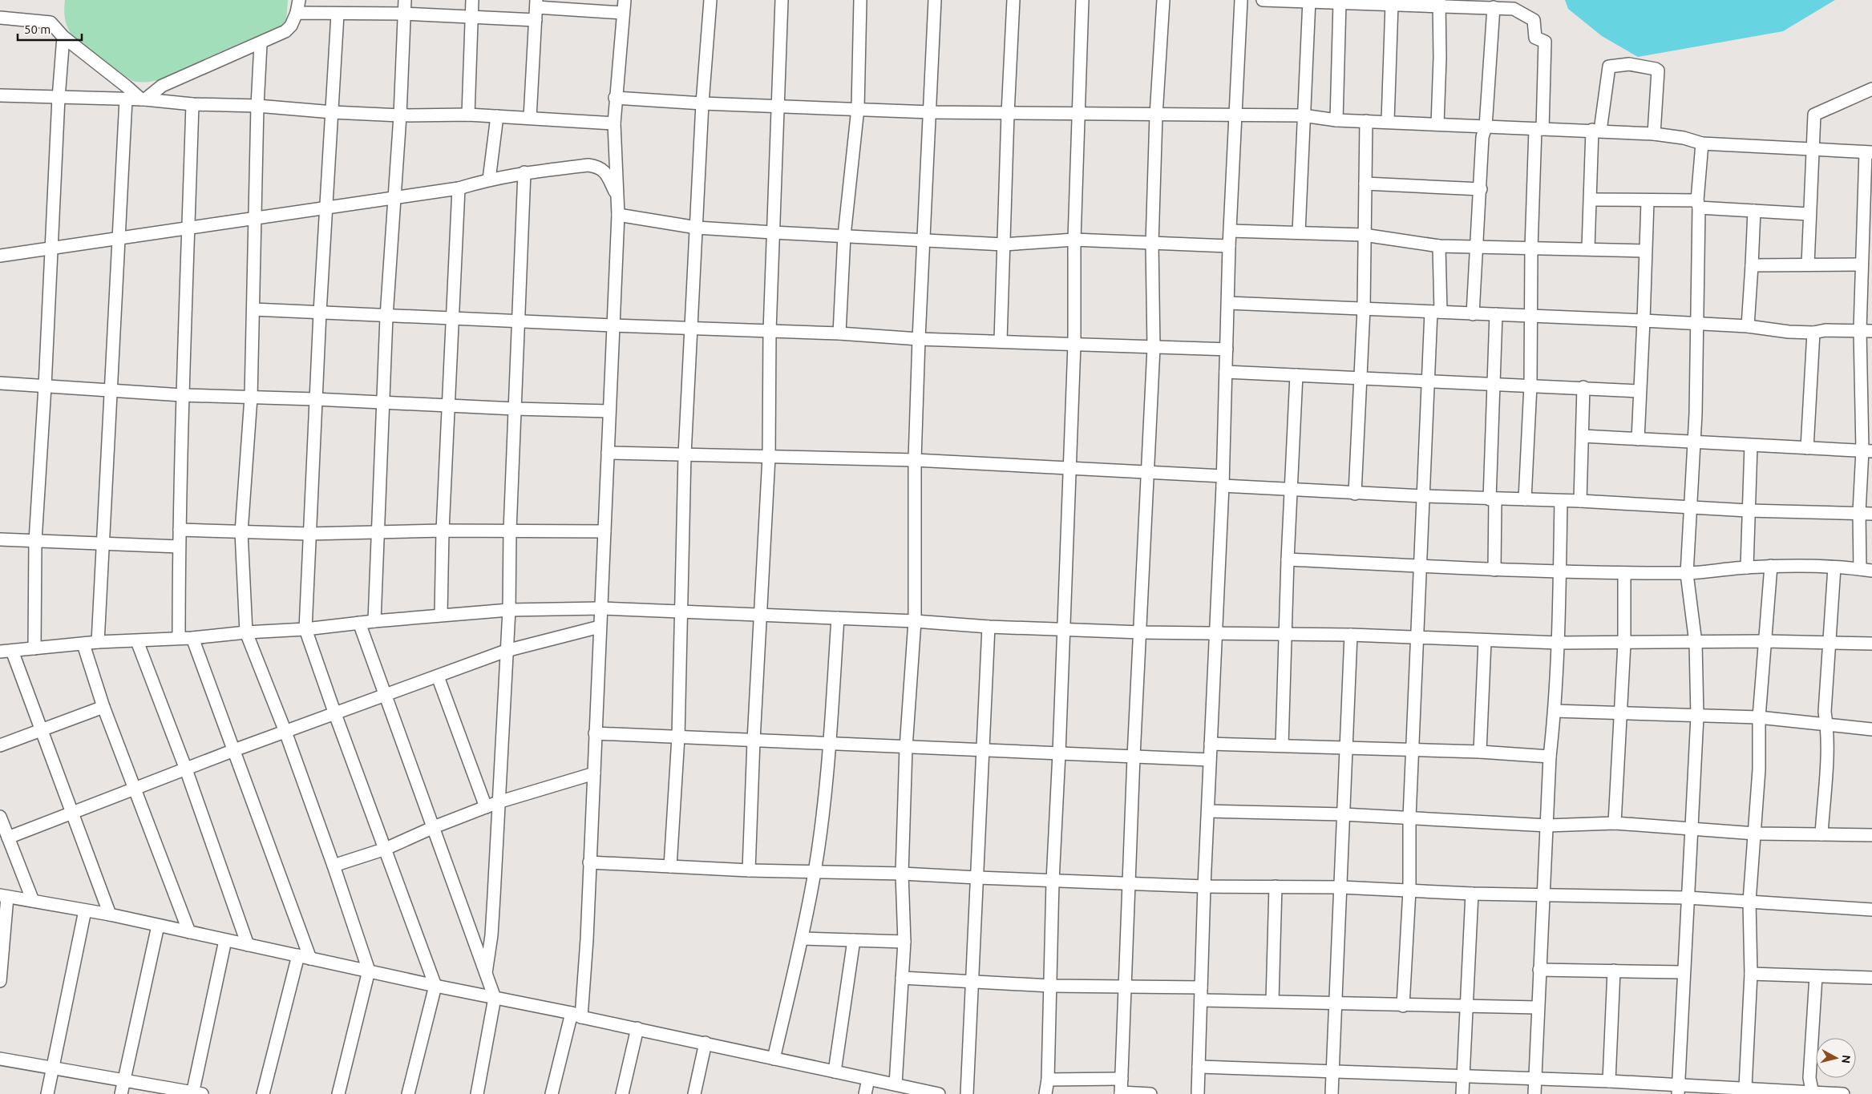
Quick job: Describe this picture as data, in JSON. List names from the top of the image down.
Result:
{
  "scale_bar": "50 m",
  "north": "right"
}
